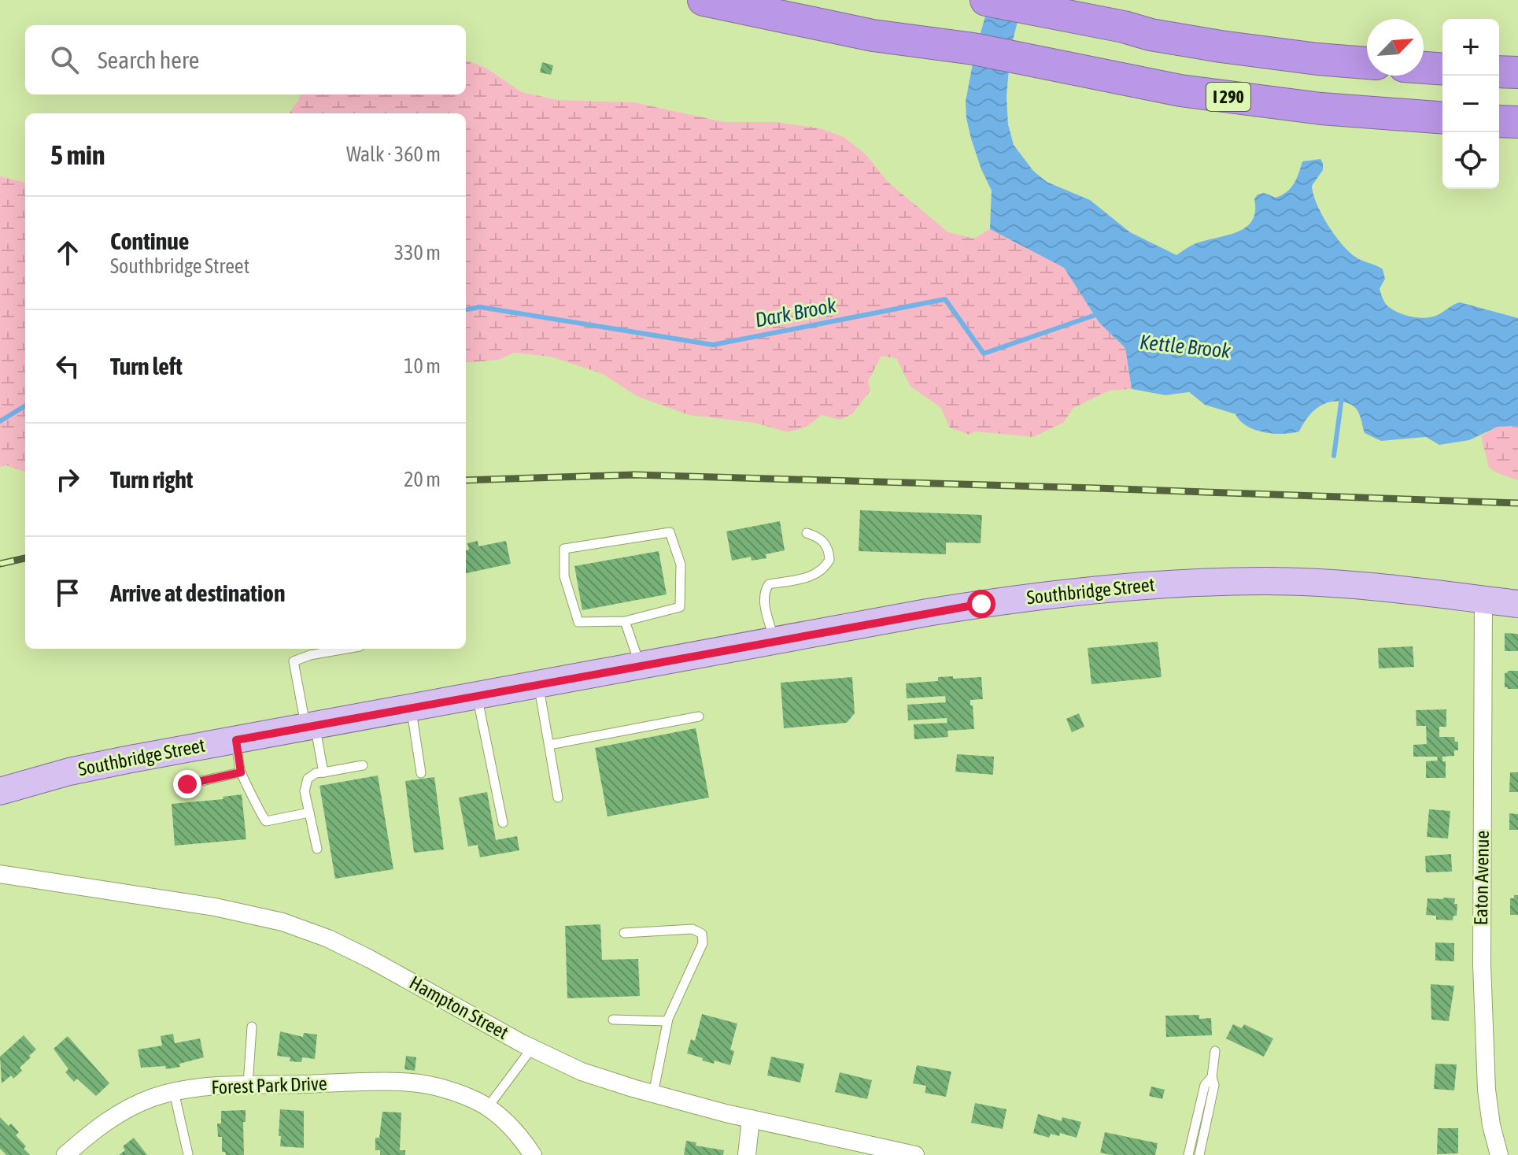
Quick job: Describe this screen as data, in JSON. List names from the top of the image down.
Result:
{
  "streets": {
    "highway": ["I 290"],
    "main road": ["Southbridge Street"],
    "street": ["Eaton Avenue", "Hampton Street", "Forest Park Drive"]
  },
  "crossings": [
    ["Southbridge Street", "Eaton Avenue"]
  ],
  "water": ["Dark Brook", "Kettle Brook"],
  "north": "top right",
  "page": {
    "map_buttons": ["+", "−"],
    "search": "Search here",
    "heading": ["5 min", "Walk · 360 m"],
    "list": [
      ["Continue", "Southbridge Street", "330 m"],
      ["Turn left", "10 m"],
      ["Turn right", "20 m"],
      "Arrive at destination"
    ]
  }
}
